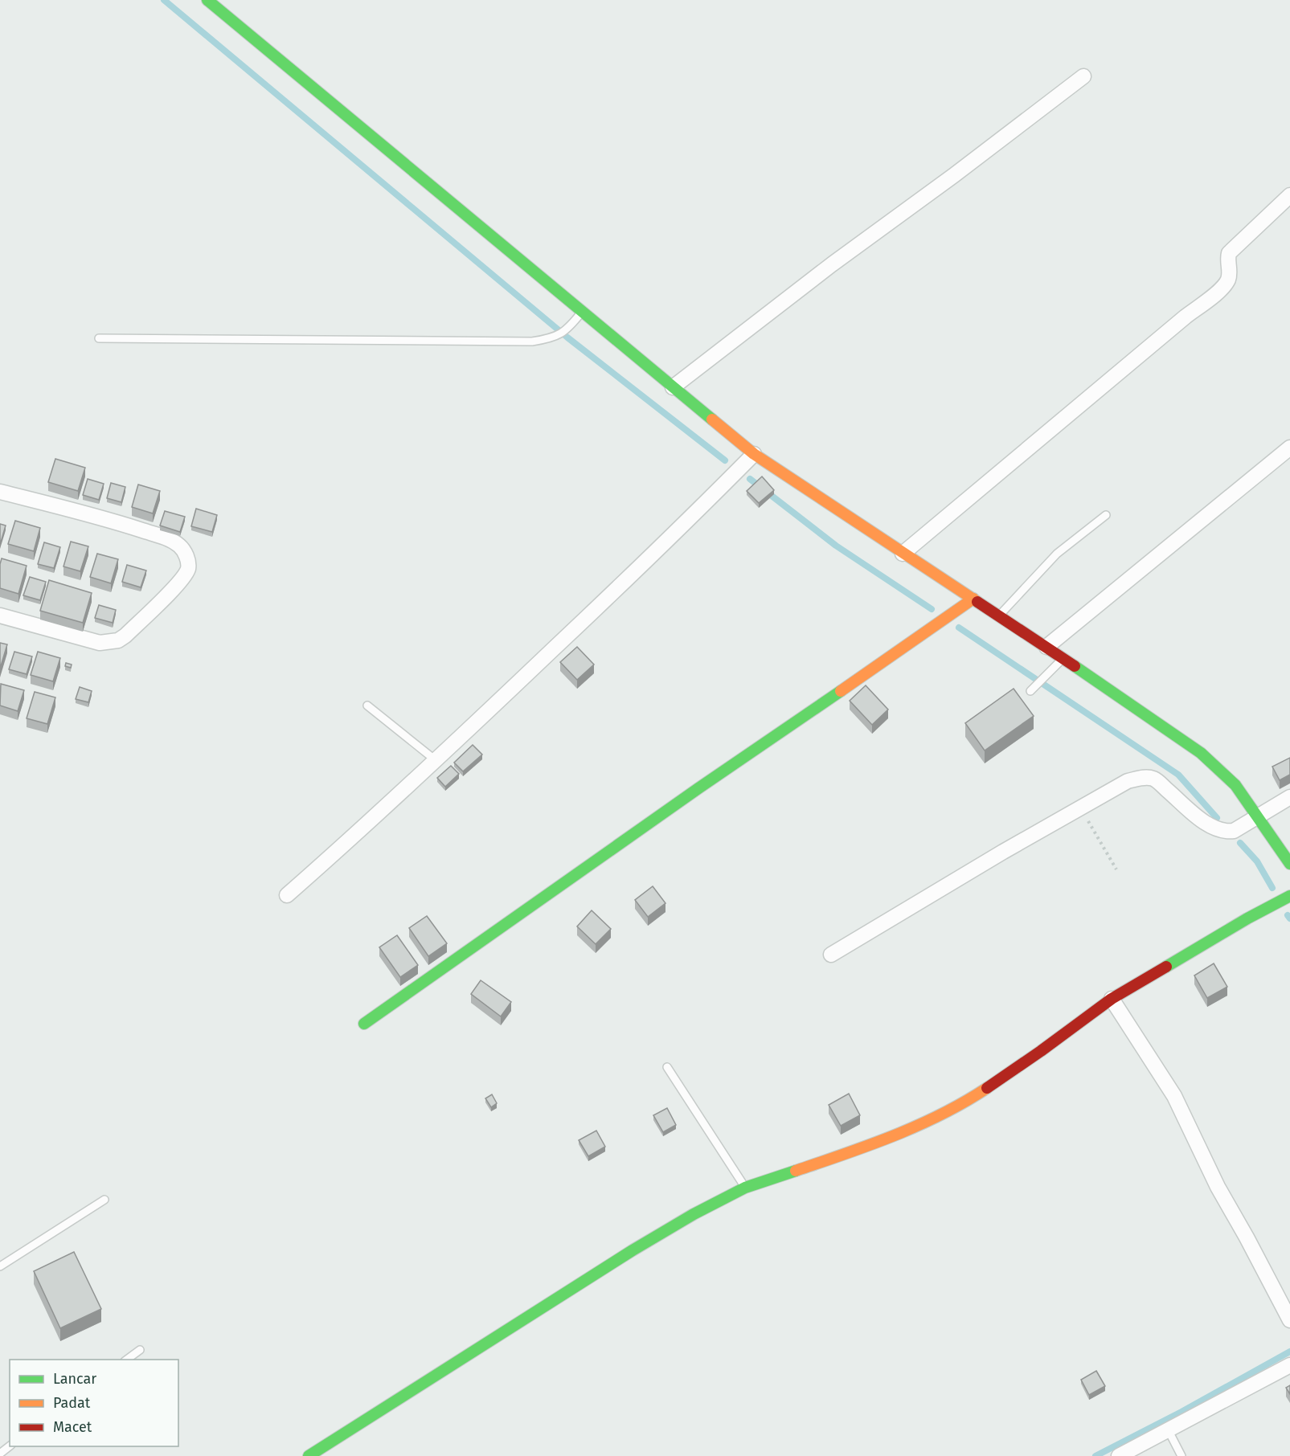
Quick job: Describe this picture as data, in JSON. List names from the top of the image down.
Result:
{
  "legend": ["Lancar", "Padat", "Macet"]
}
